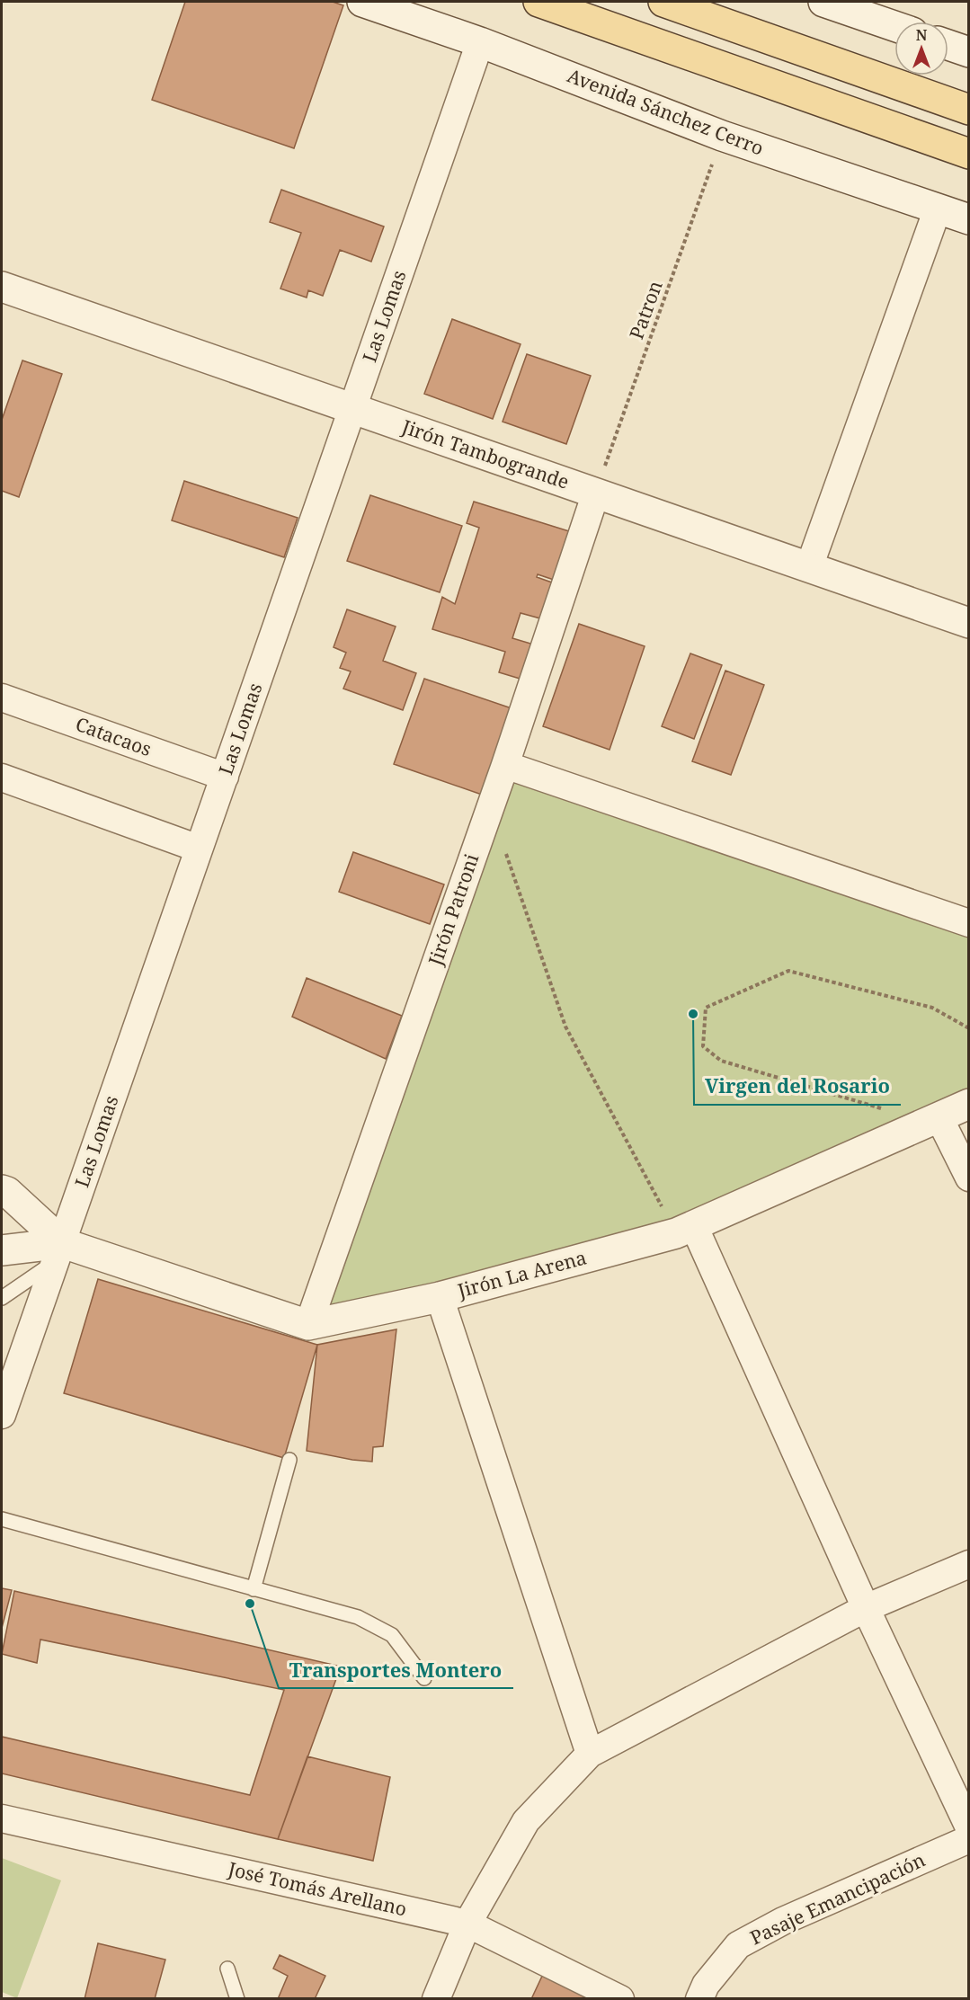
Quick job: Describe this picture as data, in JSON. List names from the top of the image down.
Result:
{
  "streets": {
    "street": [
      "Avenida Sánchez Cerro",
      "Las Lomas",
      "Jirón Tambogrande",
      "Catacaos",
      "Jirón Patroni",
      "Jirón La Arena",
      "José Tomás Arellano",
      "Pasaje Emancipación"
    ],
    "path": ["Patron"]
  },
  "crossings": [
    ["Avenida Sánchez Cerro", "Patron"],
    ["Avenida Sánchez Cerro", "Las Lomas"],
    ["Patron", "Jirón Tambogrande"],
    ["Patron", "Jirón Patroni"],
    ["Las Lomas", "Jirón Tambogrande"],
    ["Las Lomas", "Catacaos"],
    ["Jirón Tambogrande", "Jirón Patroni"],
    ["Jirón Patroni", "Jirón La Arena"]
  ],
  "places": ["Virgen del Rosario", "Transportes Montero"],
  "north": "top"
}
